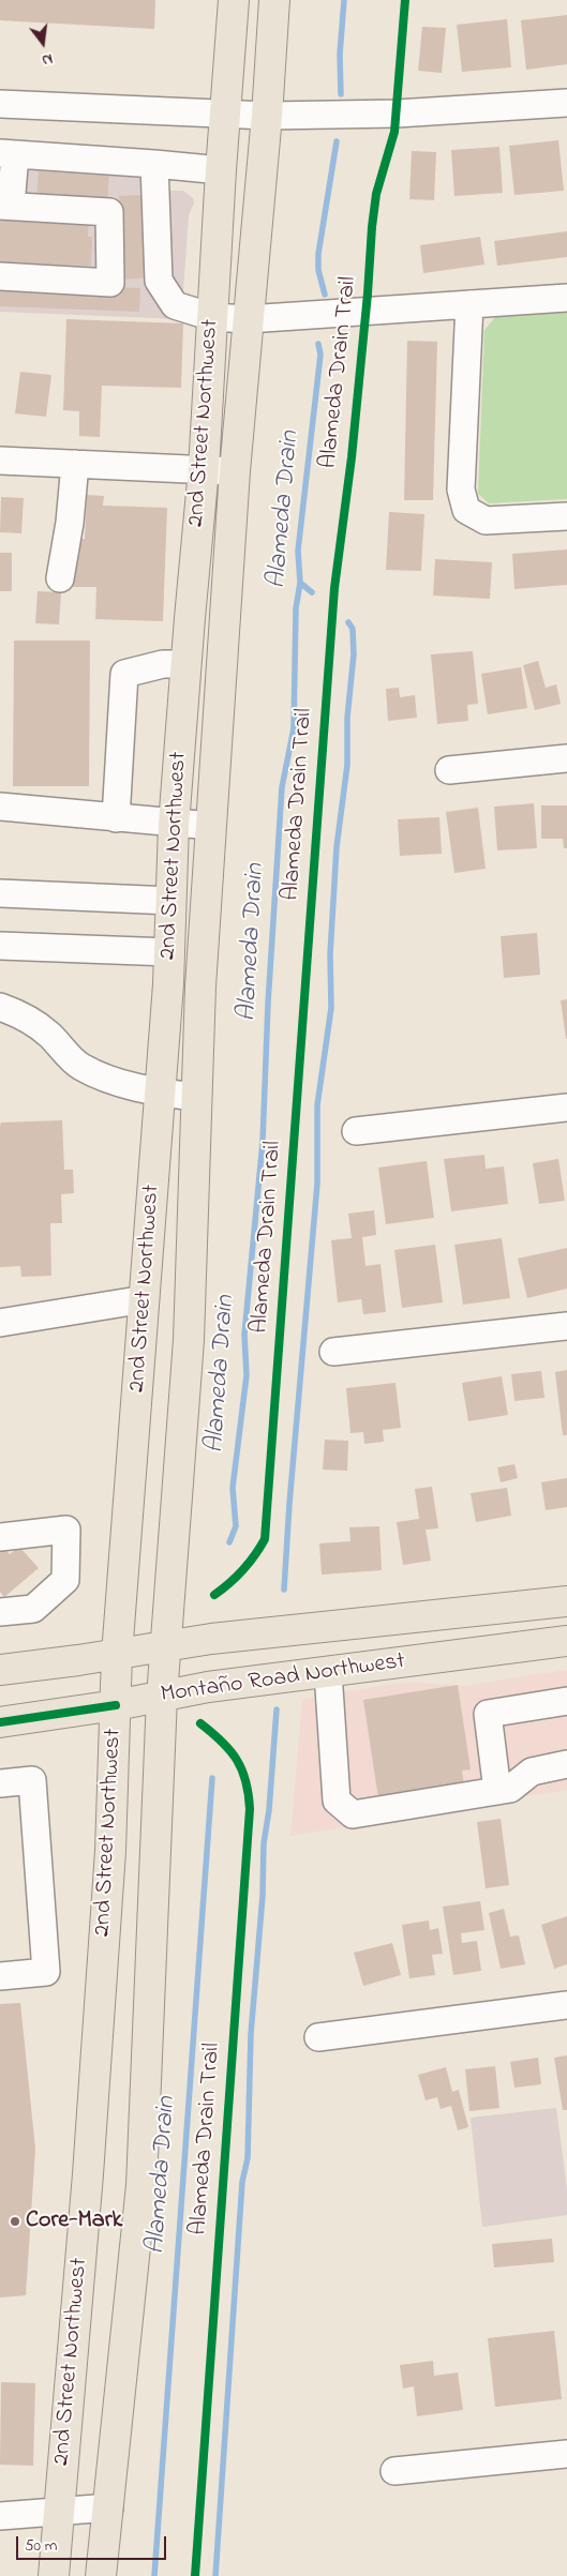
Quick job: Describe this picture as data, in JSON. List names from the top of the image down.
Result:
{
  "streets": {
    "main road": ["2nd Street Northwest", "Montaño Road Northwest"],
    "cycle path": ["Alameda Drain Trail"]
  },
  "crossings": [
    ["2nd Street Northwest", "Montaño Road Northwest"]
  ],
  "water": ["Alameda Drain"],
  "places": ["Core-Mark"],
  "scale_bar": "50 m",
  "north": "bottom"
}
